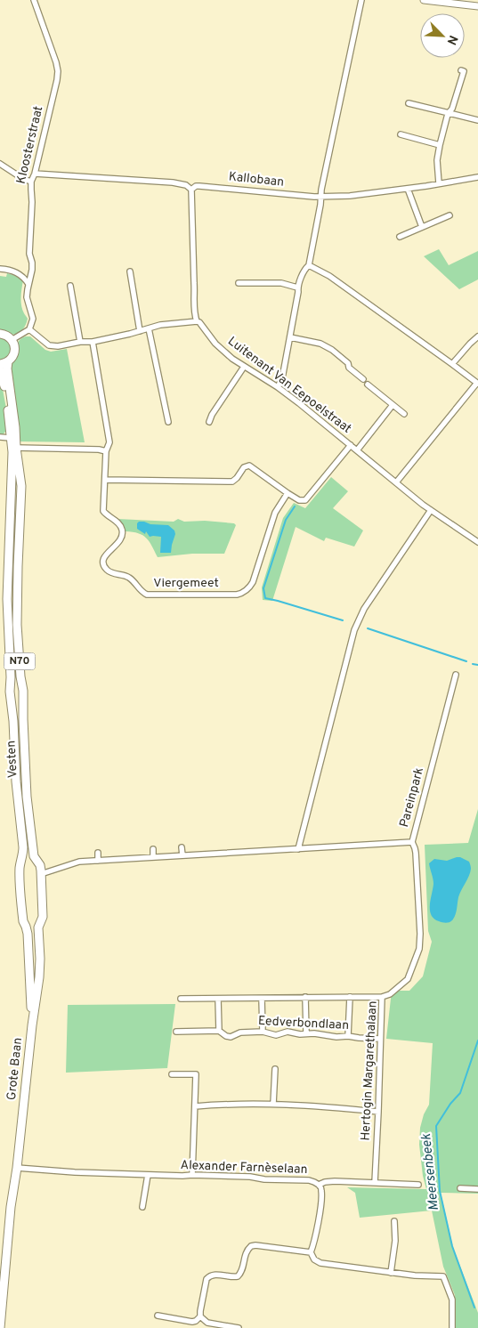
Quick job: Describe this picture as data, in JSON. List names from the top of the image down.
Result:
{
  "streets": {
    "main road": ["N70", "Vesten", "Grote Baan"],
    "street": [
      "Kloosterstraat",
      "Kallobaan",
      "Luitenant Van Eepoelstraat",
      "Viergemeet",
      "Pareinpark",
      "Eedverbondlaan",
      "Hertogin Margarethalaan",
      "Alexander Farnèselaan"
    ]
  },
  "crossings": [
    ["Kloosterstraat", "Kallobaan"],
    ["N70", "Vesten"],
    ["Vesten", "Pareinpark"],
    ["Vesten", "Grote Baan"],
    ["Pareinpark", "Hertogin Margarethalaan"],
    ["Eedverbondlaan", "Hertogin Margarethalaan"],
    ["Grote Baan", "Alexander Farnèselaan"],
    ["Hertogin Margarethalaan", "Alexander Farnèselaan"]
  ],
  "water": ["Meersenbeek"],
  "north": "bottom right"
}
